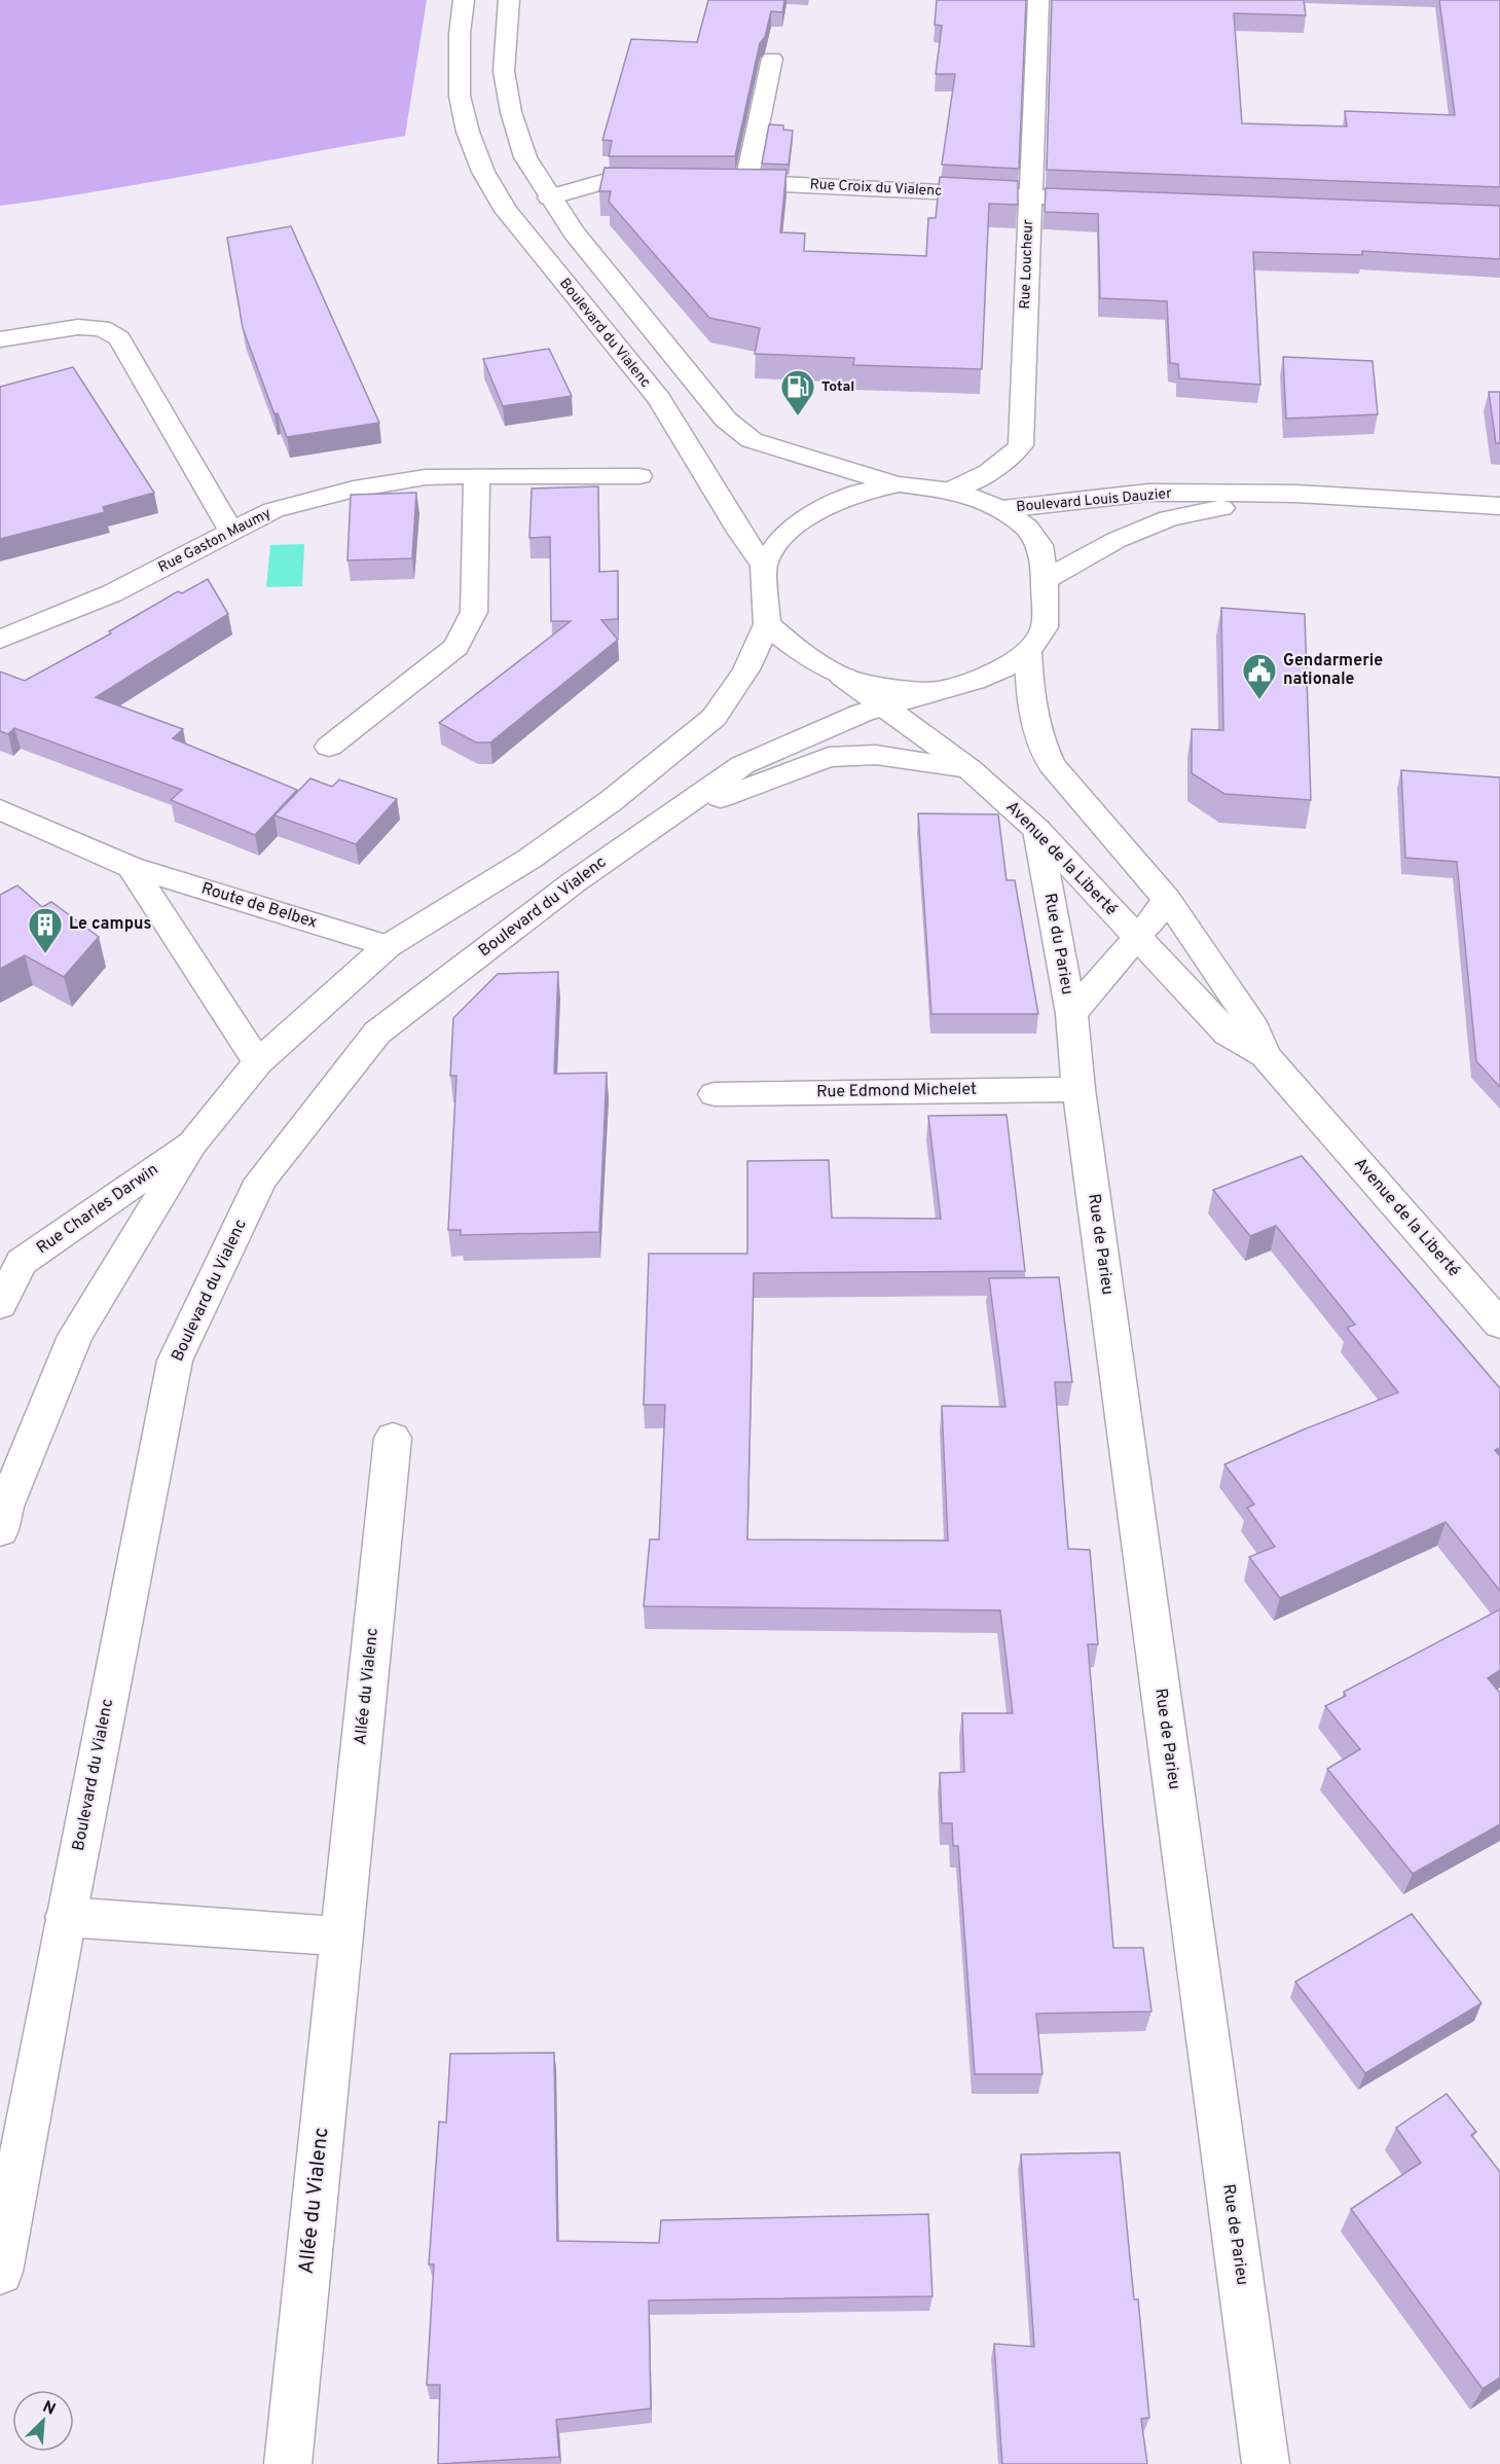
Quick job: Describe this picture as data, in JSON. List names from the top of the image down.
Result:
{
  "streets": {
    "main road": [
      "Rue Croix du Vialenc",
      "Rue Loucheur",
      "Boulevard du Vialenc",
      "Boulevard Louis Dauzier",
      "Rue Gaston Maumy",
      "Avenue de la Liberté",
      "Route de Belbex",
      "Rue du Parieu",
      "Rue Edmond Michelet",
      "Rue Charles Darwin",
      "Rue de Parieu",
      "Allée du Vialenc"
    ]
  },
  "crossings": [
    ["Rue Croix du Vialenc", "Rue Loucheur"],
    ["Boulevard du Vialenc", "Avenue de la Liberté"],
    ["Avenue de la Liberté", "Rue du Parieu"],
    ["Rue du Parieu", "Rue de Parieu"],
    ["Rue Edmond Michelet", "Rue de Parieu"]
  ],
  "places": {
    "fuel station": ["Total"],
    "public building": ["Gendarmerie nationale"],
    "building": ["Le campus"]
  },
  "north": "top right"
}
